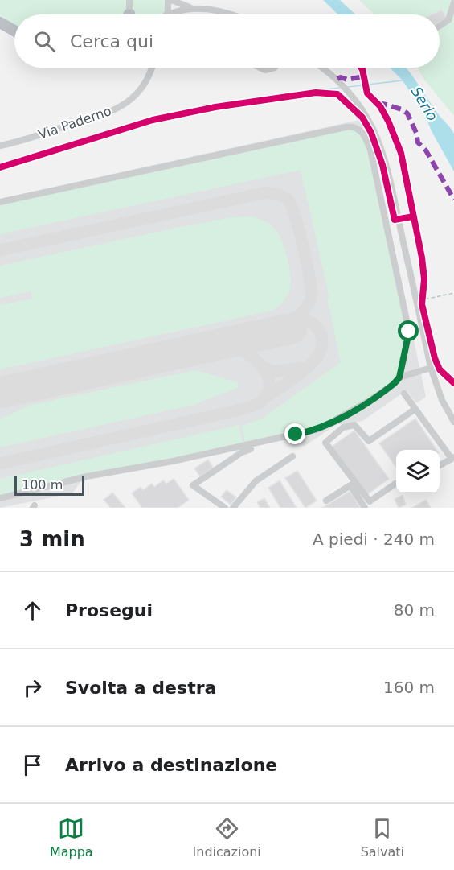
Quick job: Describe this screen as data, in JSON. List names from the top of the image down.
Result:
{
  "streets": {
    "street": ["Via Paderno"]
  },
  "water": ["Serio"],
  "scale_bar": "100 m",
  "page": {
    "search": "Cerca qui",
    "scale": "100 m",
    "heading": ["3 min", "A piedi · 240 m"],
    "list": [
      ["Prosegui", "80 m"],
      ["Svolta a destra", "160 m"],
      "Arrivo a destinazione"
    ],
    "nav": ["Mappa", "Indicazioni", "Salvati"]
  }
}
